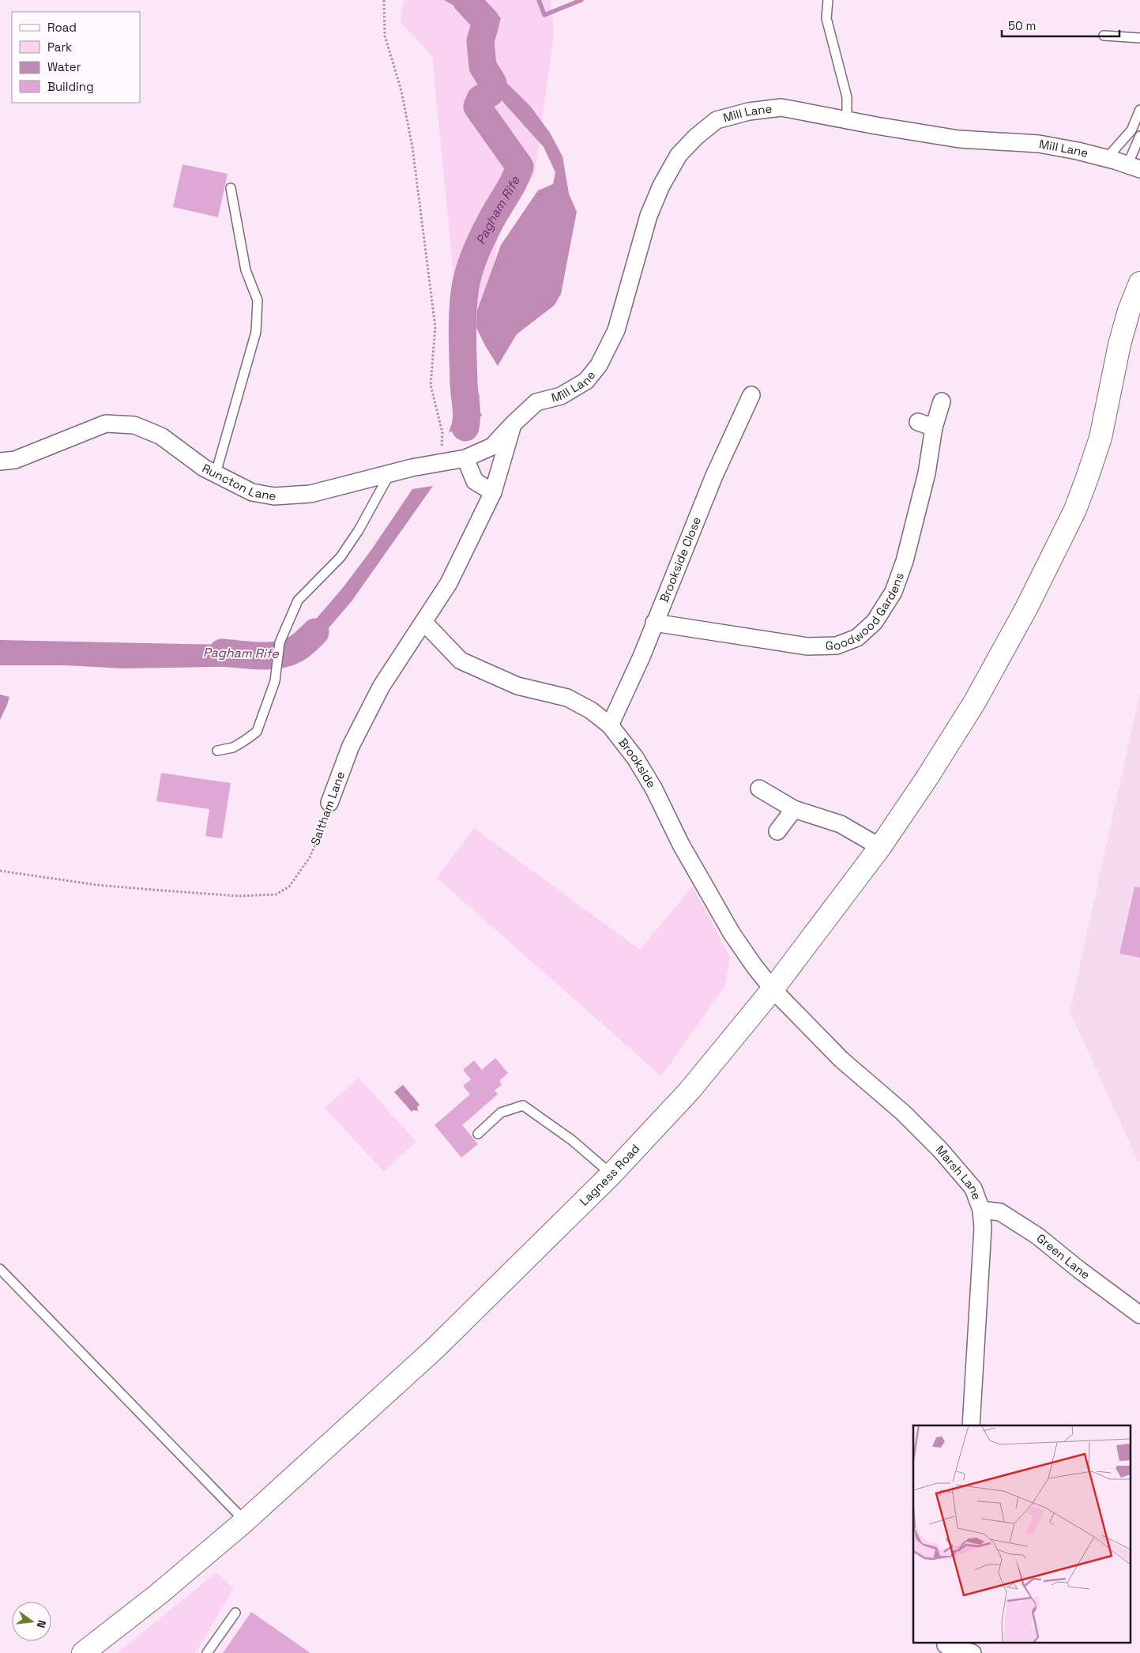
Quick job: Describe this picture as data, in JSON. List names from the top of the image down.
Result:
{
  "streets": {
    "main road": ["Lagness Road"],
    "street": [
      "Mill Lane",
      "Runcton Lane",
      "Brookside Close",
      "Goodwood Gardens",
      "Brookside",
      "Saltham Lane",
      "Marsh Lane",
      "Green Lane"
    ]
  },
  "crossings": [
    ["Mill Lane", "Runcton Lane"],
    ["Mill Lane", "Saltham Lane"],
    ["Brookside Close", "Goodwood Gardens"],
    ["Brookside Close", "Brookside"],
    ["Brookside", "Saltham Lane"],
    ["Brookside", "Marsh Lane"],
    ["Brookside", "Lagness Road"],
    ["Marsh Lane", "Lagness Road"],
    ["Marsh Lane", "Green Lane"]
  ],
  "water": ["Pagham Rife"],
  "legend": [
    "Road",
    "Park",
    "Water",
    "Building"
  ],
  "scale_bar": "50 m",
  "north": "right"
}
